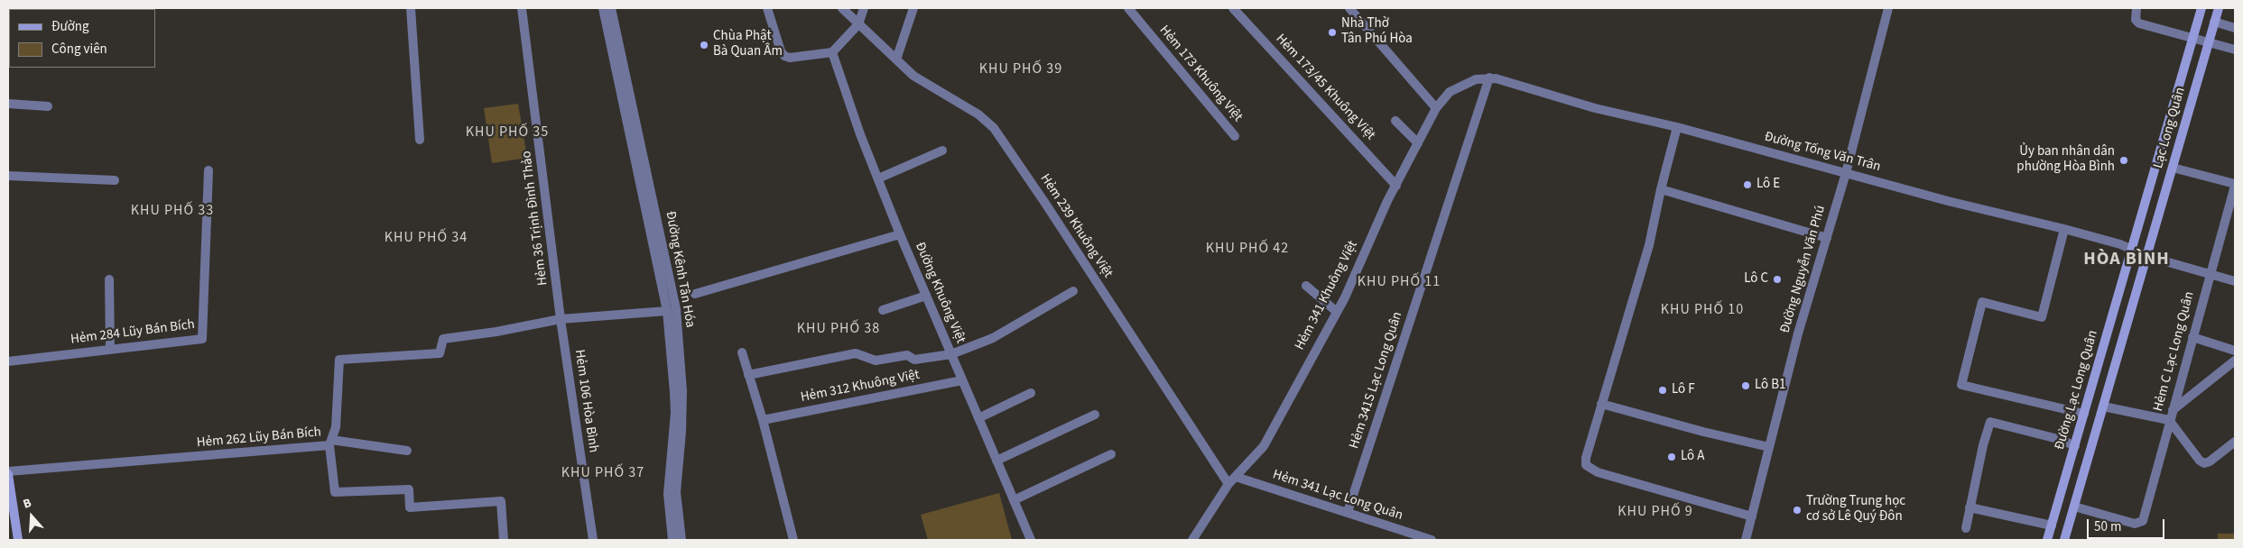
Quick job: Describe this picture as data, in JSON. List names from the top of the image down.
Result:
{
  "streets": {
    "main road": ["Lạc Long Quân", "Đường Lạc Long Quân"],
    "street": [
      "Hẻm 173 Khuông Việt",
      "Hẻm 173/45 Khuông Việt",
      "Đường Tống Văn Trân",
      "Hẻm 36 Trịnh Đình Thảo",
      "Hẻm 239 Khuông Việt",
      "Đường Kênh Tân Hóa",
      "Đường Nguyễn Văn Phú",
      "Đường Khuông Việt",
      "Hẻm 341 Khuông Việt",
      "Hẻm 284 Lũy Bán Bích",
      "Hẻm C Lạc Long Quân",
      "Hẻm 341S Lạc Long Quân",
      "Hẻm 312 Khuông Việt",
      "Hẻm 106 Hòa Bình",
      "Hẻm 262 Lũy Bán Bích",
      "Hẻm 341 Lạc Long Quân"
    ]
  },
  "crossings": [
    ["Hẻm 173/45 Khuông Việt", "Hẻm 341 Khuông Việt"],
    ["Lạc Long Quân", "Đường Tống Văn Trân"],
    ["Lạc Long Quân", "Đường Lạc Long Quân"],
    ["Đường Tống Văn Trân", "Đường Nguyễn Văn Phú"],
    ["Đường Tống Văn Trân", "Hẻm 341 Khuông Việt"],
    ["Đường Tống Văn Trân", "Hẻm C Lạc Long Quân"],
    ["Đường Tống Văn Trân", "Hẻm 341S Lạc Long Quân"],
    ["Đường Tống Văn Trân", "Đường Lạc Long Quân"],
    ["Hẻm 36 Trịnh Đình Thảo", "Hẻm 106 Hòa Bình"],
    ["Hẻm 36 Trịnh Đình Thảo", "Hẻm 262 Lũy Bán Bích"],
    ["Hẻm 239 Khuông Việt", "Hẻm 341 Khuông Việt"],
    ["Đường Kênh Tân Hóa", "Hẻm 262 Lũy Bán Bích"],
    ["Đường Khuông Việt", "Hẻm 312 Khuông Việt"],
    ["Hẻm 341 Khuông Việt", "Hẻm 341S Lạc Long Quân"],
    ["Hẻm 341 Khuông Việt", "Hẻm 341 Lạc Long Quân"],
    ["Hẻm 341S Lạc Long Quân", "Hẻm 341 Lạc Long Quân"],
    ["Hẻm 106 Hòa Bình", "Hẻm 262 Lũy Bán Bích"]
  ],
  "districts": [
    "KHU PHỐ 39",
    "KHU PHỐ 35",
    "KHU PHỐ 33",
    "KHU PHỐ 34",
    "KHU PHỐ 42",
    "HÒA BÌNH",
    "KHU PHỐ 11",
    "KHU PHỐ 10",
    "KHU PHỐ 38",
    "KHU PHỐ 37",
    "KHU PHỐ 9"
  ],
  "places": [
    "Nhà Thờ Tân Phú Hòa",
    "Chùa Phật Bà Quan Âm",
    "Ủy ban nhân dân phường Hòa Bình",
    "Lô E",
    "Lô C",
    "Lô B1",
    "Lô F",
    "Lô A",
    "Trường Trung học cơ sở Lê Quý Đôn"
  ],
  "legend": ["Đường", "Công viên"],
  "scale_bar": "50 m",
  "north": "top"
}
